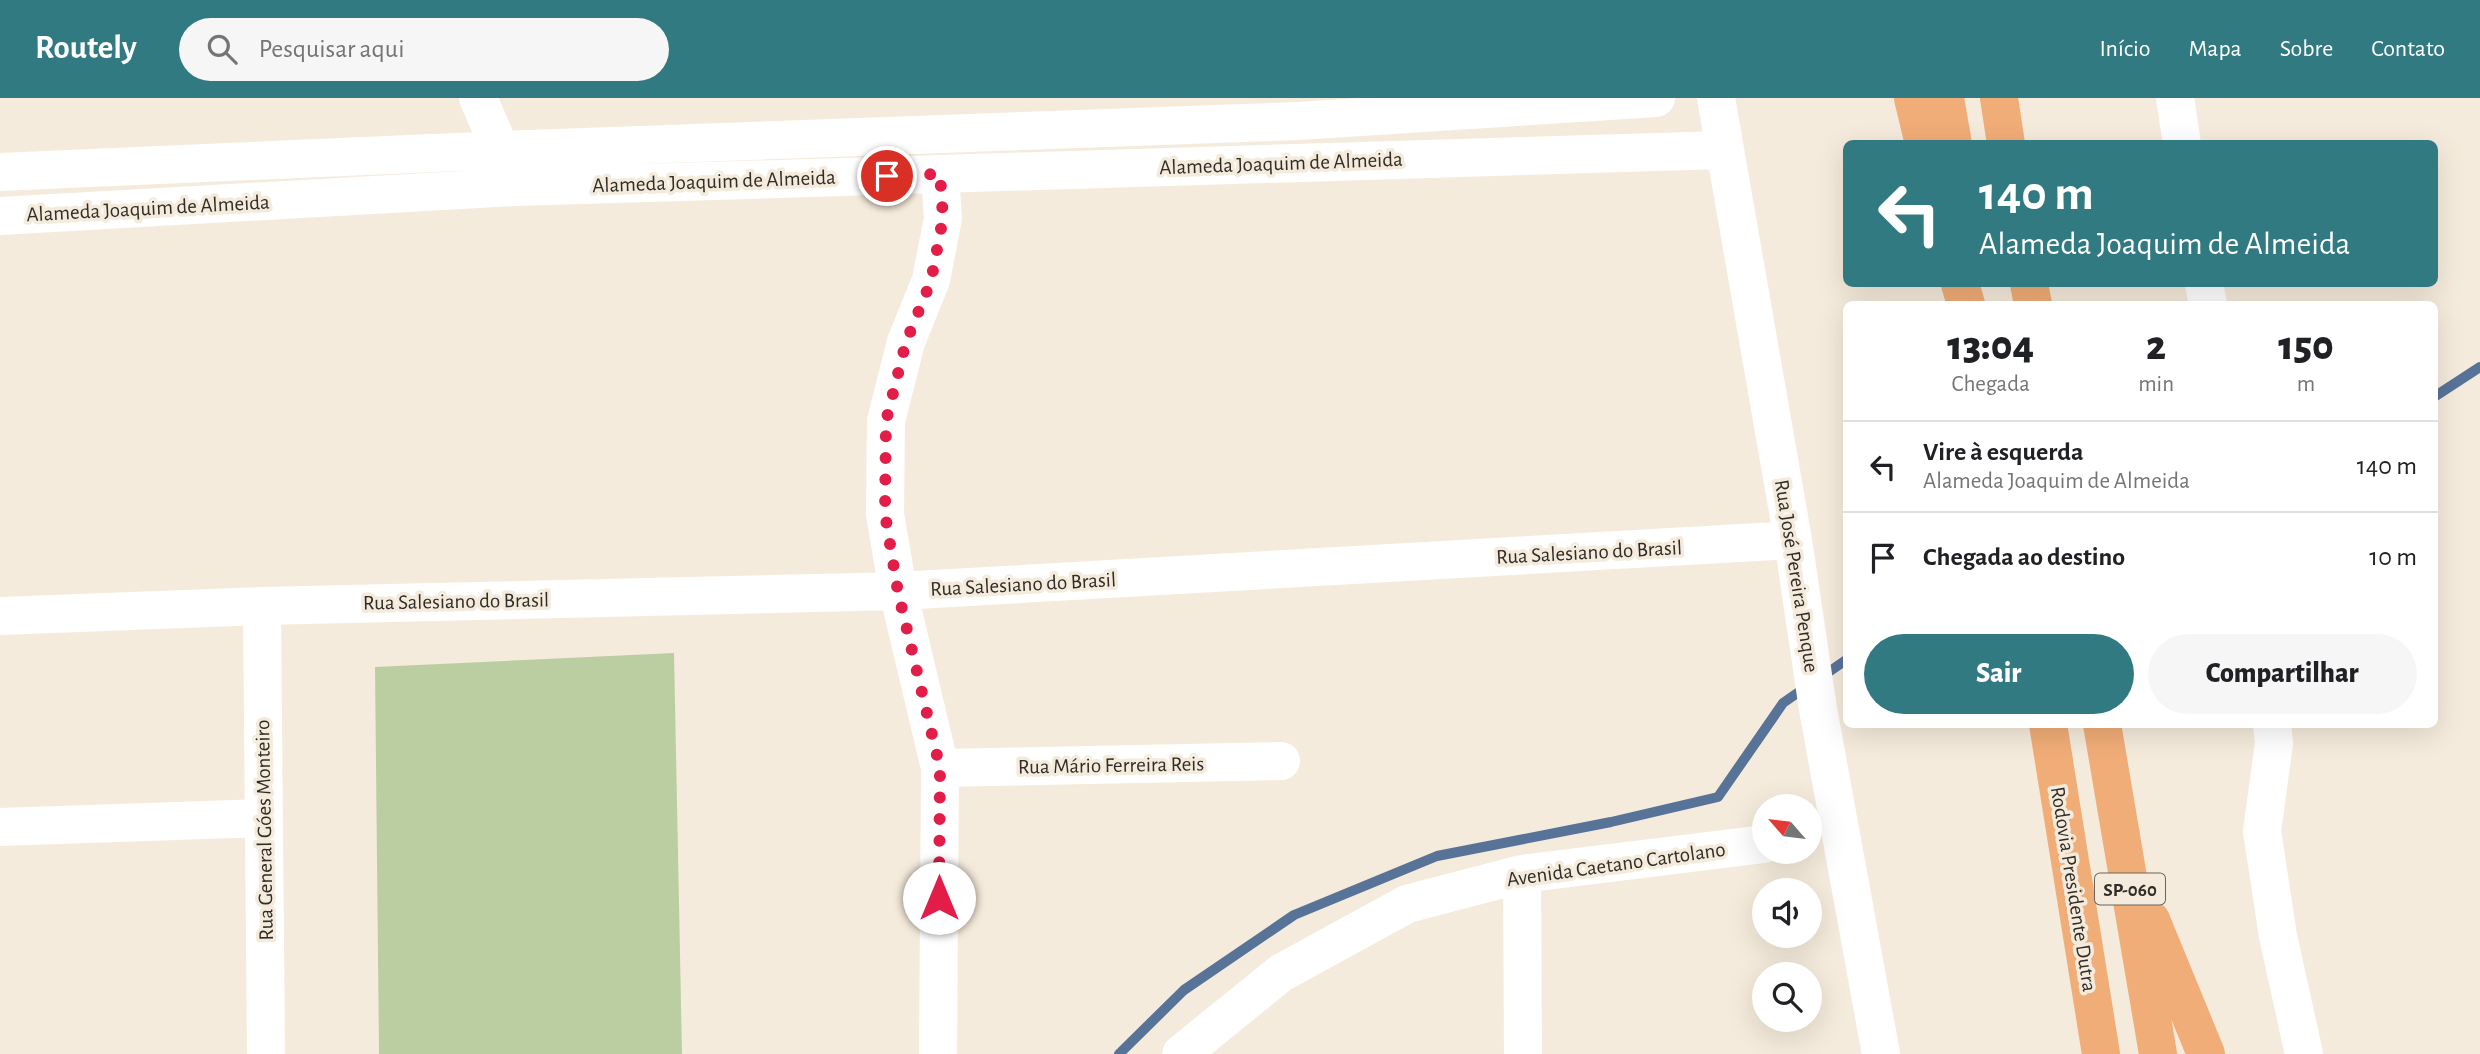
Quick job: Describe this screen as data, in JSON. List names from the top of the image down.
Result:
{
  "streets": {
    "highway": ["Rodovia Presidente Dutra", "SP-060"],
    "street": [
      "Alameda Joaquim de Almeida",
      "Rua Salesiano do Brasil",
      "Rua José Pereira Penque",
      "Rua Mário Ferreira Reis",
      "Rua General Góes Monteiro",
      "Avenida Caetano Cartolano"
    ]
  },
  "crossings": [
    ["Alameda Joaquim de Almeida", "Rua José Pereira Penque"],
    ["Rua Salesiano do Brasil", "Rua José Pereira Penque"],
    ["Rua Salesiano do Brasil", "Rua General Góes Monteiro"]
  ],
  "north": "top left",
  "page": {
    "header": "Routely",
    "search": "Pesquisar aqui",
    "nav": [
      "Início",
      "Mapa",
      "Sobre",
      "Contato"
    ],
    "turn": ["140 m", "Alameda Joaquim de Almeida"],
    "eta": [
      "13:04",
      "Chegada",
      "2",
      "min",
      "150",
      "m"
    ],
    "list": [
      {
        "name": "Vire à esquerda",
        "note": "Alameda Joaquim de Almeida",
        "value": "140 m"
      },
      {
        "name": "Chegada ao destino",
        "value": "10 m"
      }
    ],
    "buttons": ["Sair", "Compartilhar"]
  }
}
